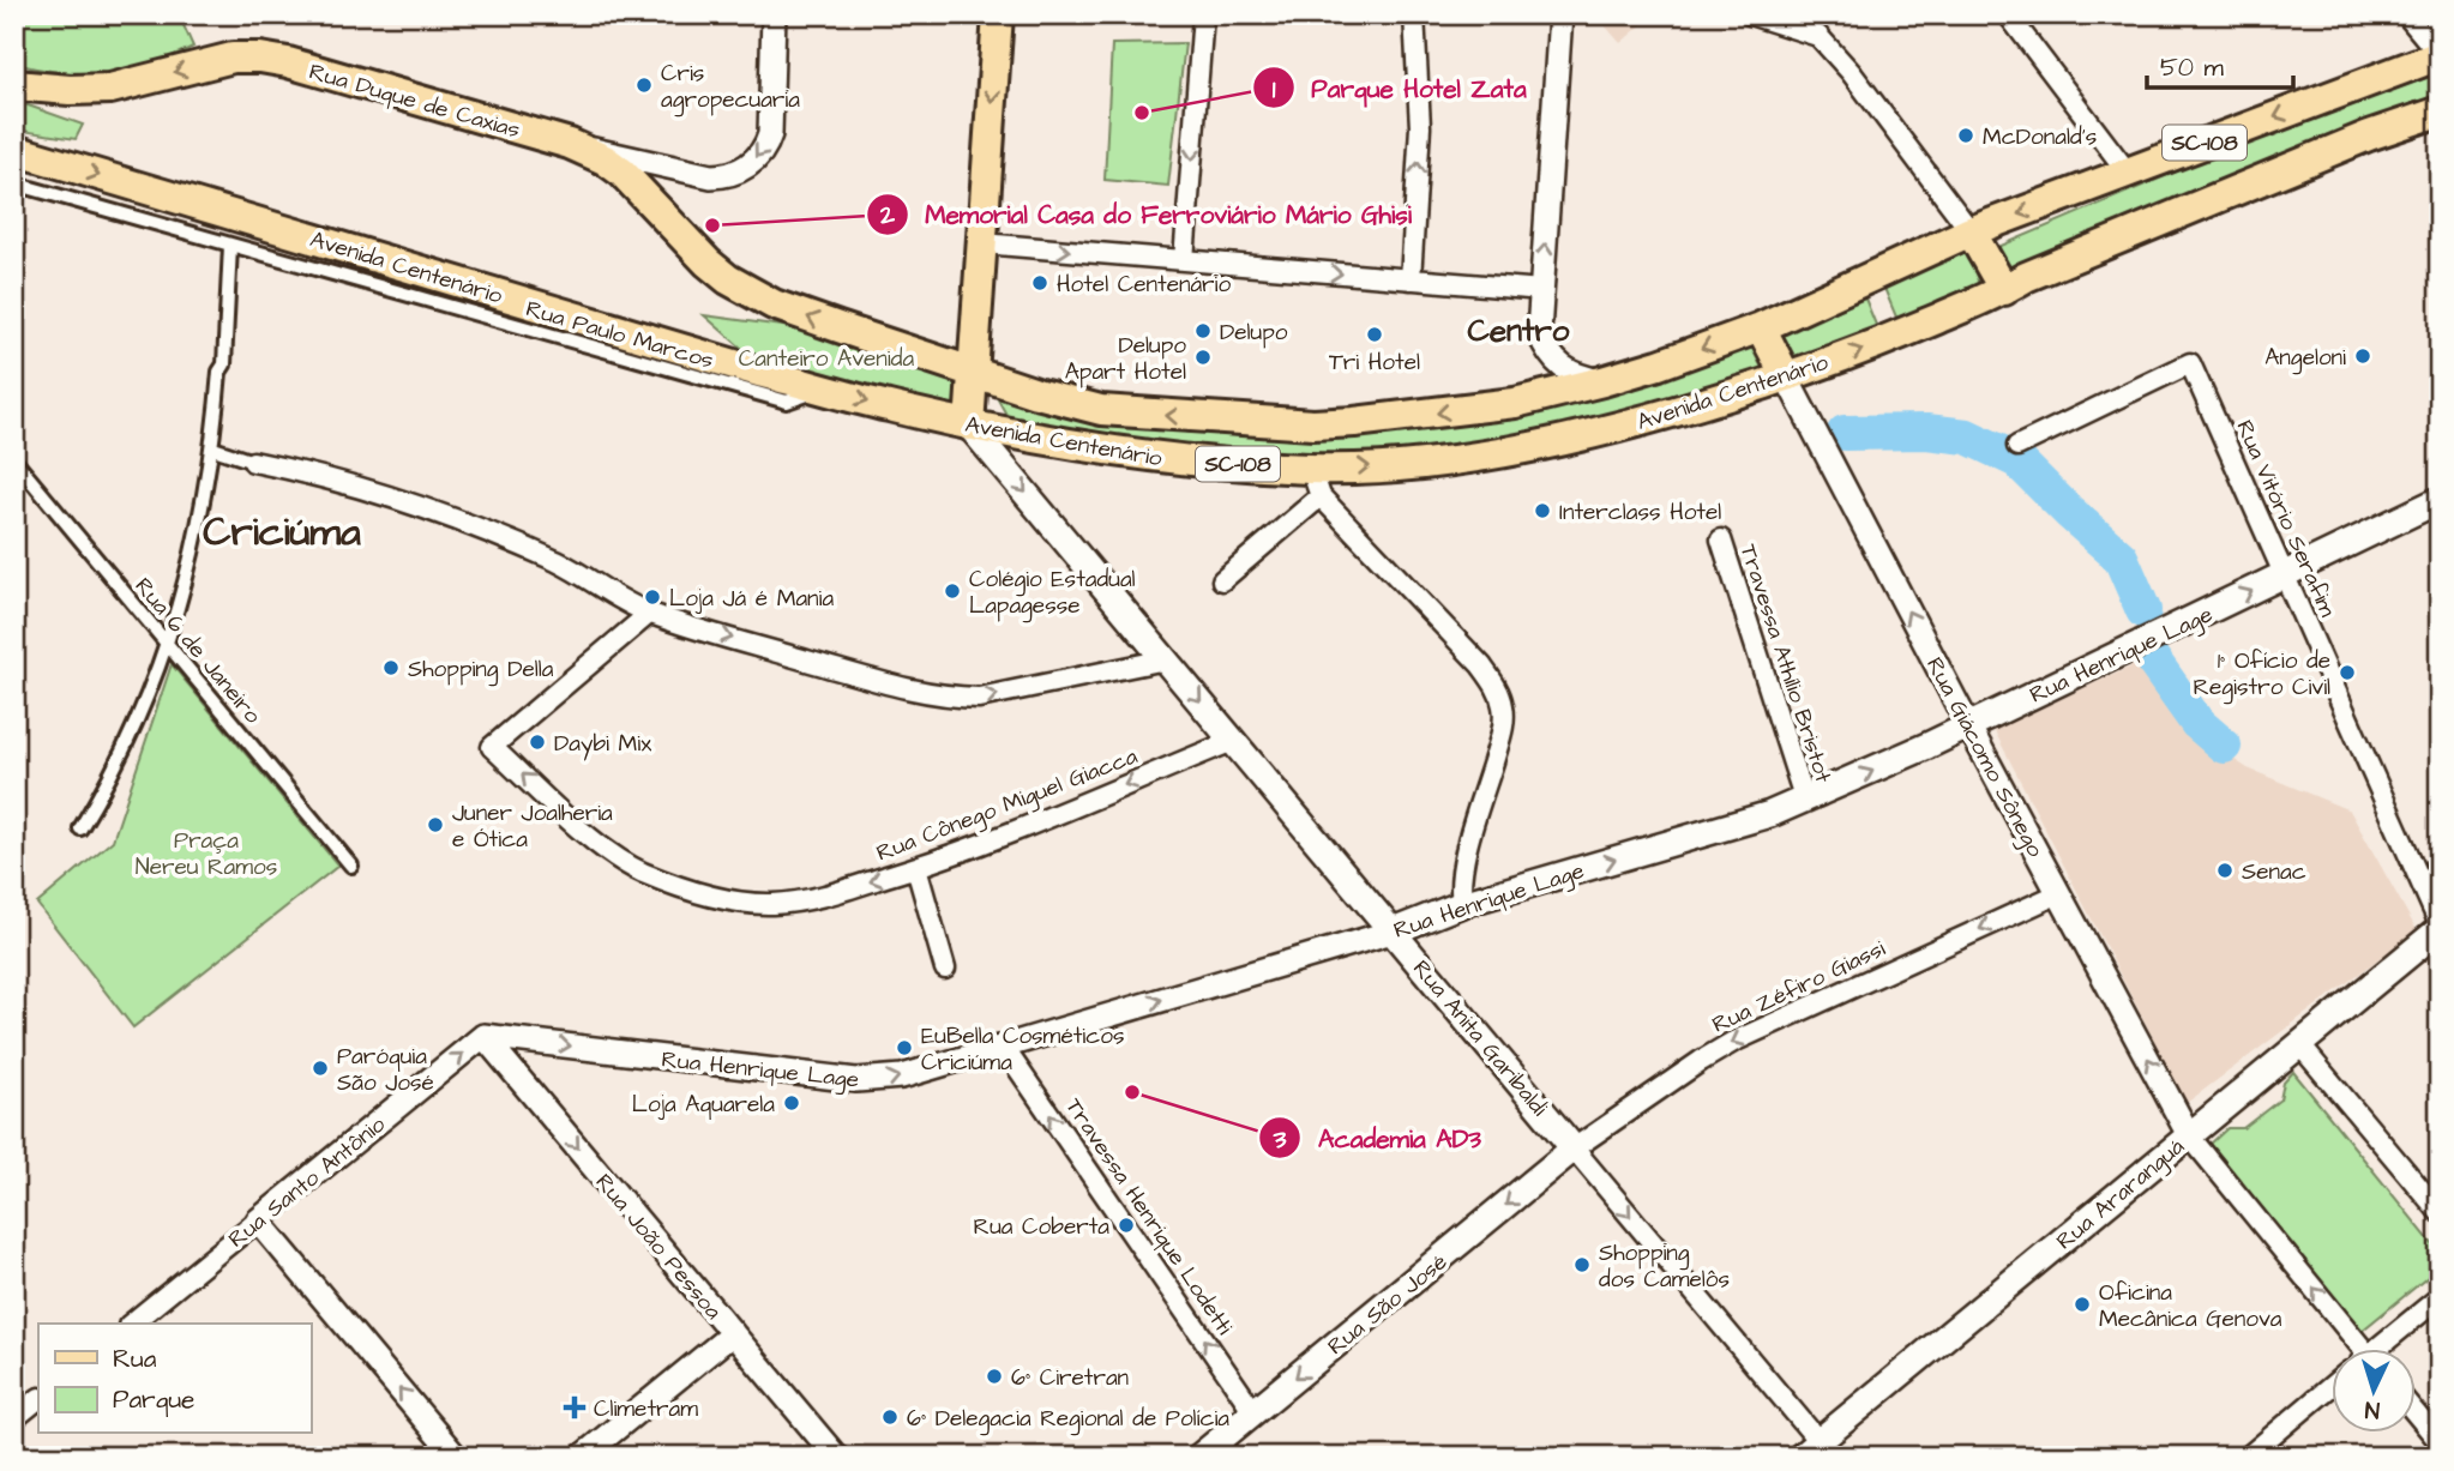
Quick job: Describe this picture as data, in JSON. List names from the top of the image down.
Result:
{
  "streets": {
    "main road": [
      "Rua Duque de Caxias",
      "SC-108",
      "Avenida Centenário",
      "Rua Henrique Lage",
      "Rua Anita Garibaldi",
      "Rua Araranguá",
      "Rua São José"
    ],
    "street": [
      "Rua Paulo Marcos",
      "Rua Vitório Serafim",
      "Rua 6 de Janeiro",
      "Travessa Athílio Bristot",
      "Rua Giácomo Sônego",
      "Rua Cônego Miguel Giacca",
      "Rua Zéfiro Giassi",
      "Rua Santo Antônio",
      "Travessa Henrique Lodetti",
      "Rua João Pessoa"
    ]
  },
  "crossings": [
    ["Rua Duque de Caxias", "Avenida Centenário"],
    ["Avenida Centenário", "Rua Paulo Marcos"],
    ["Avenida Centenário", "Rua Giácomo Sônego"],
    ["Avenida Centenário", "Rua Anita Garibaldi"],
    ["Rua Vitório Serafim", "Rua Henrique Lage"],
    ["Rua Vitório Serafim", "Rua Araranguá"],
    ["Rua Henrique Lage", "Travessa Athílio Bristot"],
    ["Rua Henrique Lage", "Rua Giácomo Sônego"],
    ["Rua Henrique Lage", "Rua Anita Garibaldi"],
    ["Rua Henrique Lage", "Rua Santo Antônio"],
    ["Rua Henrique Lage", "Travessa Henrique Lodetti"],
    ["Rua Henrique Lage", "Rua João Pessoa"],
    ["Rua Giácomo Sônego", "Rua Zéfiro Giassi"],
    ["Rua Giácomo Sônego", "Rua Araranguá"],
    ["Rua Cônego Miguel Giacca", "Rua Anita Garibaldi"],
    ["Rua Zéfiro Giassi", "Rua Anita Garibaldi"],
    ["Rua Zéfiro Giassi", "Rua São José"],
    ["Rua Anita Garibaldi", "Rua Araranguá"],
    ["Rua Anita Garibaldi", "Rua São José"],
    ["Rua Santo Antônio", "Rua João Pessoa"],
    ["Travessa Henrique Lodetti", "Rua São José"]
  ],
  "one_way": [
    "Rua Duque de Caxias",
    "Rua Henrique Lage",
    "Rua Giácomo Sônego",
    "Rua Zéfiro Giassi",
    "Rua Anita Garibaldi",
    "Rua Santo Antônio",
    "Travessa Henrique Lodetti",
    "Rua João Pessoa",
    "Rua São José"
  ],
  "districts": ["Centro", "Criciúma"],
  "parks": ["Canteiro Avenida", "Praça Nereu Ramos"],
  "places": {
    "other": [
      "Cris agropecuaria",
      "Parque Hotel Zata",
      "McDonald's",
      "Memorial Casa do Ferroviário Mário Ghisi",
      "Hotel Centenário",
      "Delupo",
      "Tri Hotel",
      "Angeloni",
      "Delupo Apart Hotel",
      "Interclass Hotel",
      "Colégio Estadual Lapagesse",
      "Loja Já é Mania",
      "Shopping Della",
      "1° Ofício de Registro Civil",
      "Daybi Mix",
      "Juner Joalheria e Ótica",
      "Senac",
      "EuBella Cosméticos Criciúma",
      "Paróquia São José",
      "Academia AD3",
      "Loja Aquarela",
      "Rua Coberta",
      "Shopping dos Camelôs",
      "Oficina Mecânica Genova",
      "6° Ciretran",
      "6° Delegacia Regional de Polícia"
    ],
    "health": ["Climetram"]
  },
  "legend": ["Rua", "Parque"],
  "scale_bar": "50 m",
  "north": "bottom"
}
